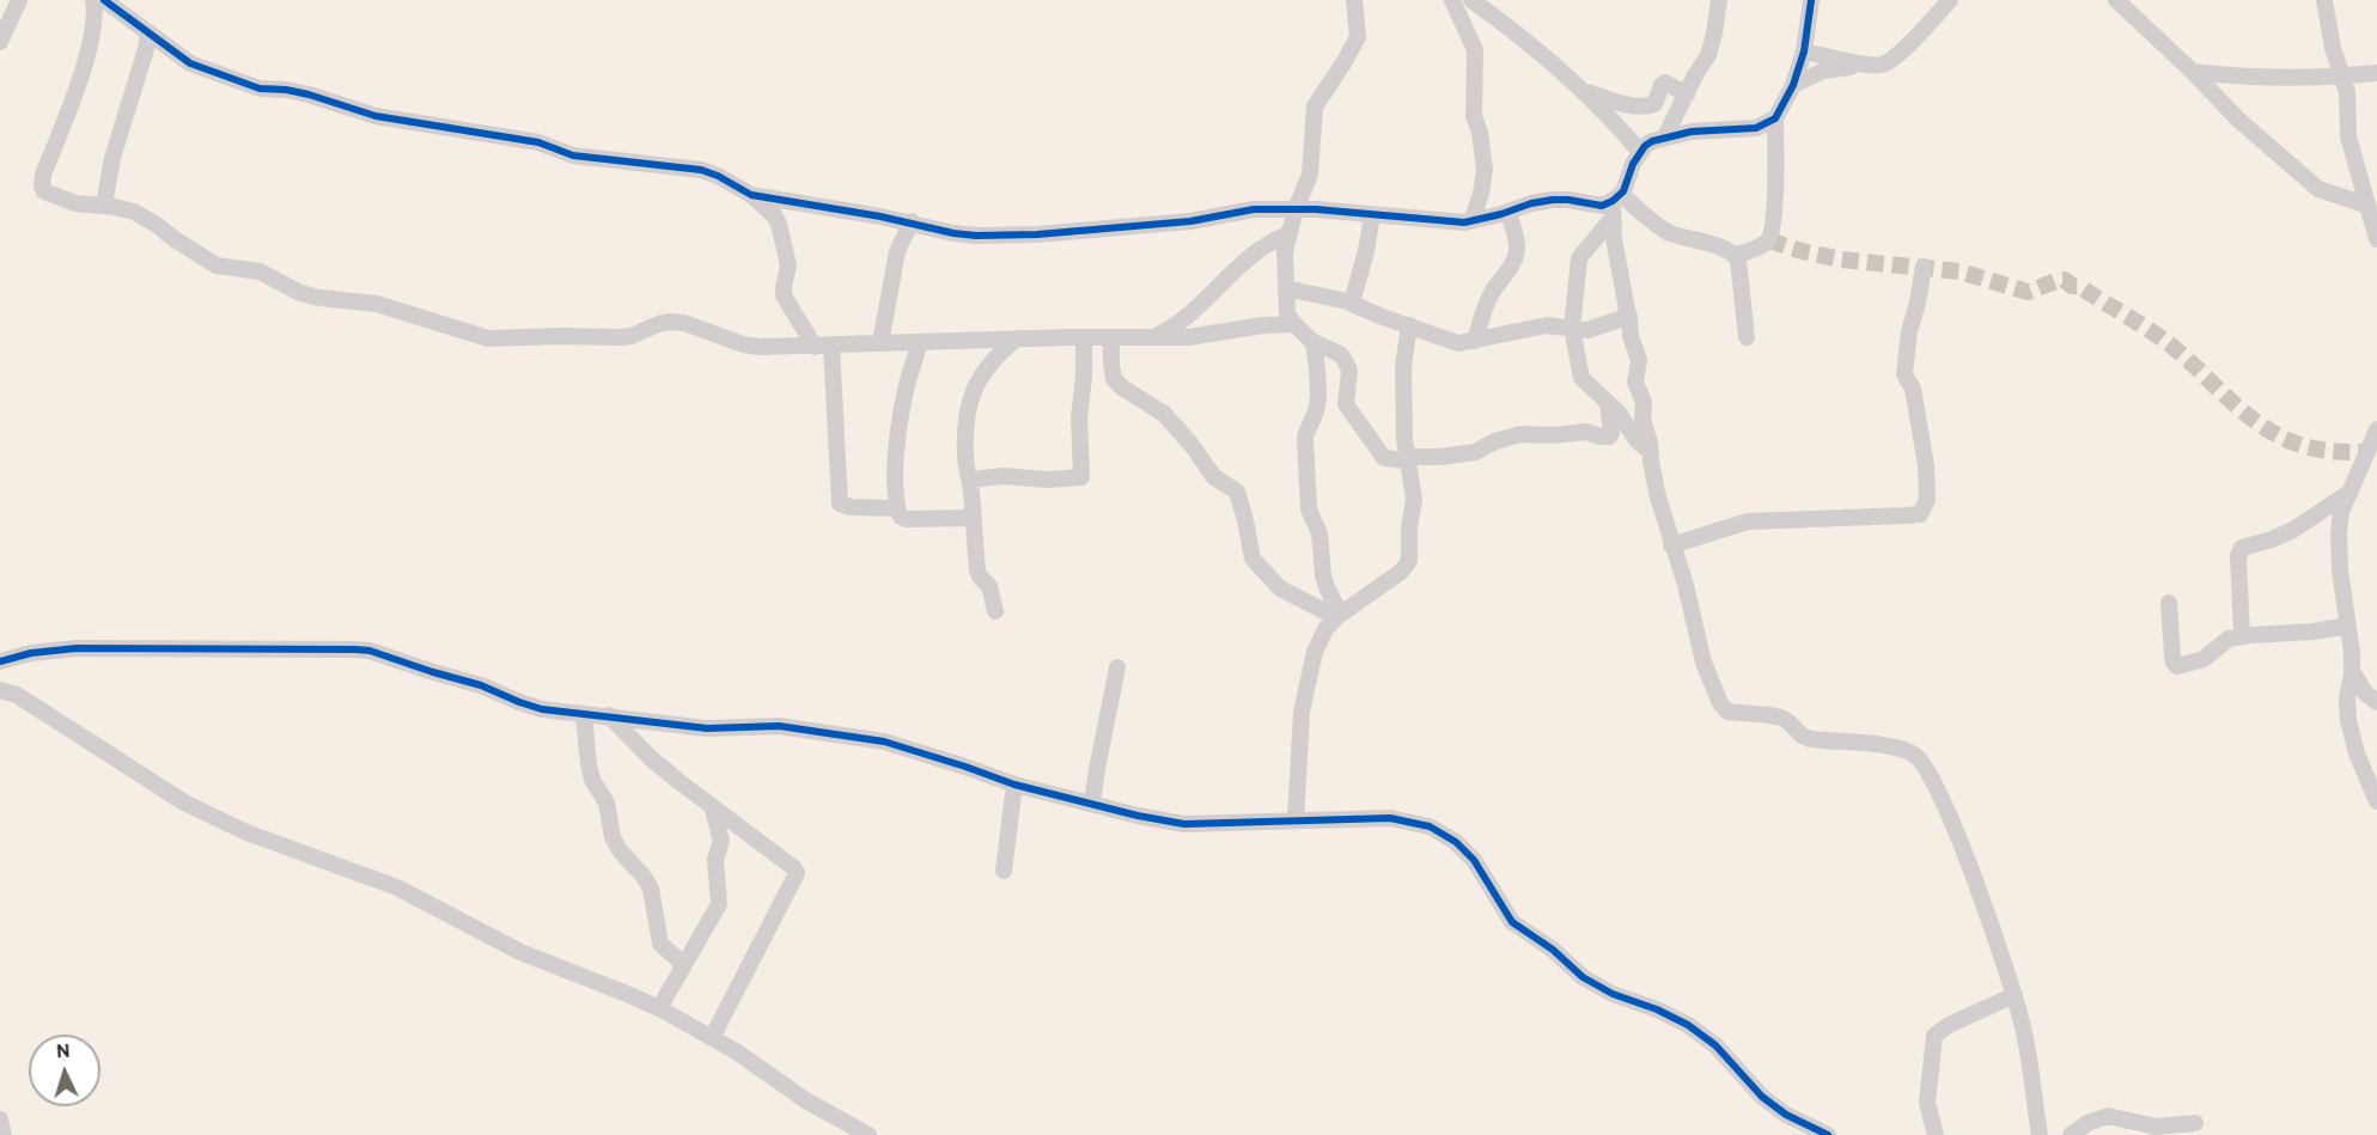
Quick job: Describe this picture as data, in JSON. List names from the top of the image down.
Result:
{
  "north": "top"
}
